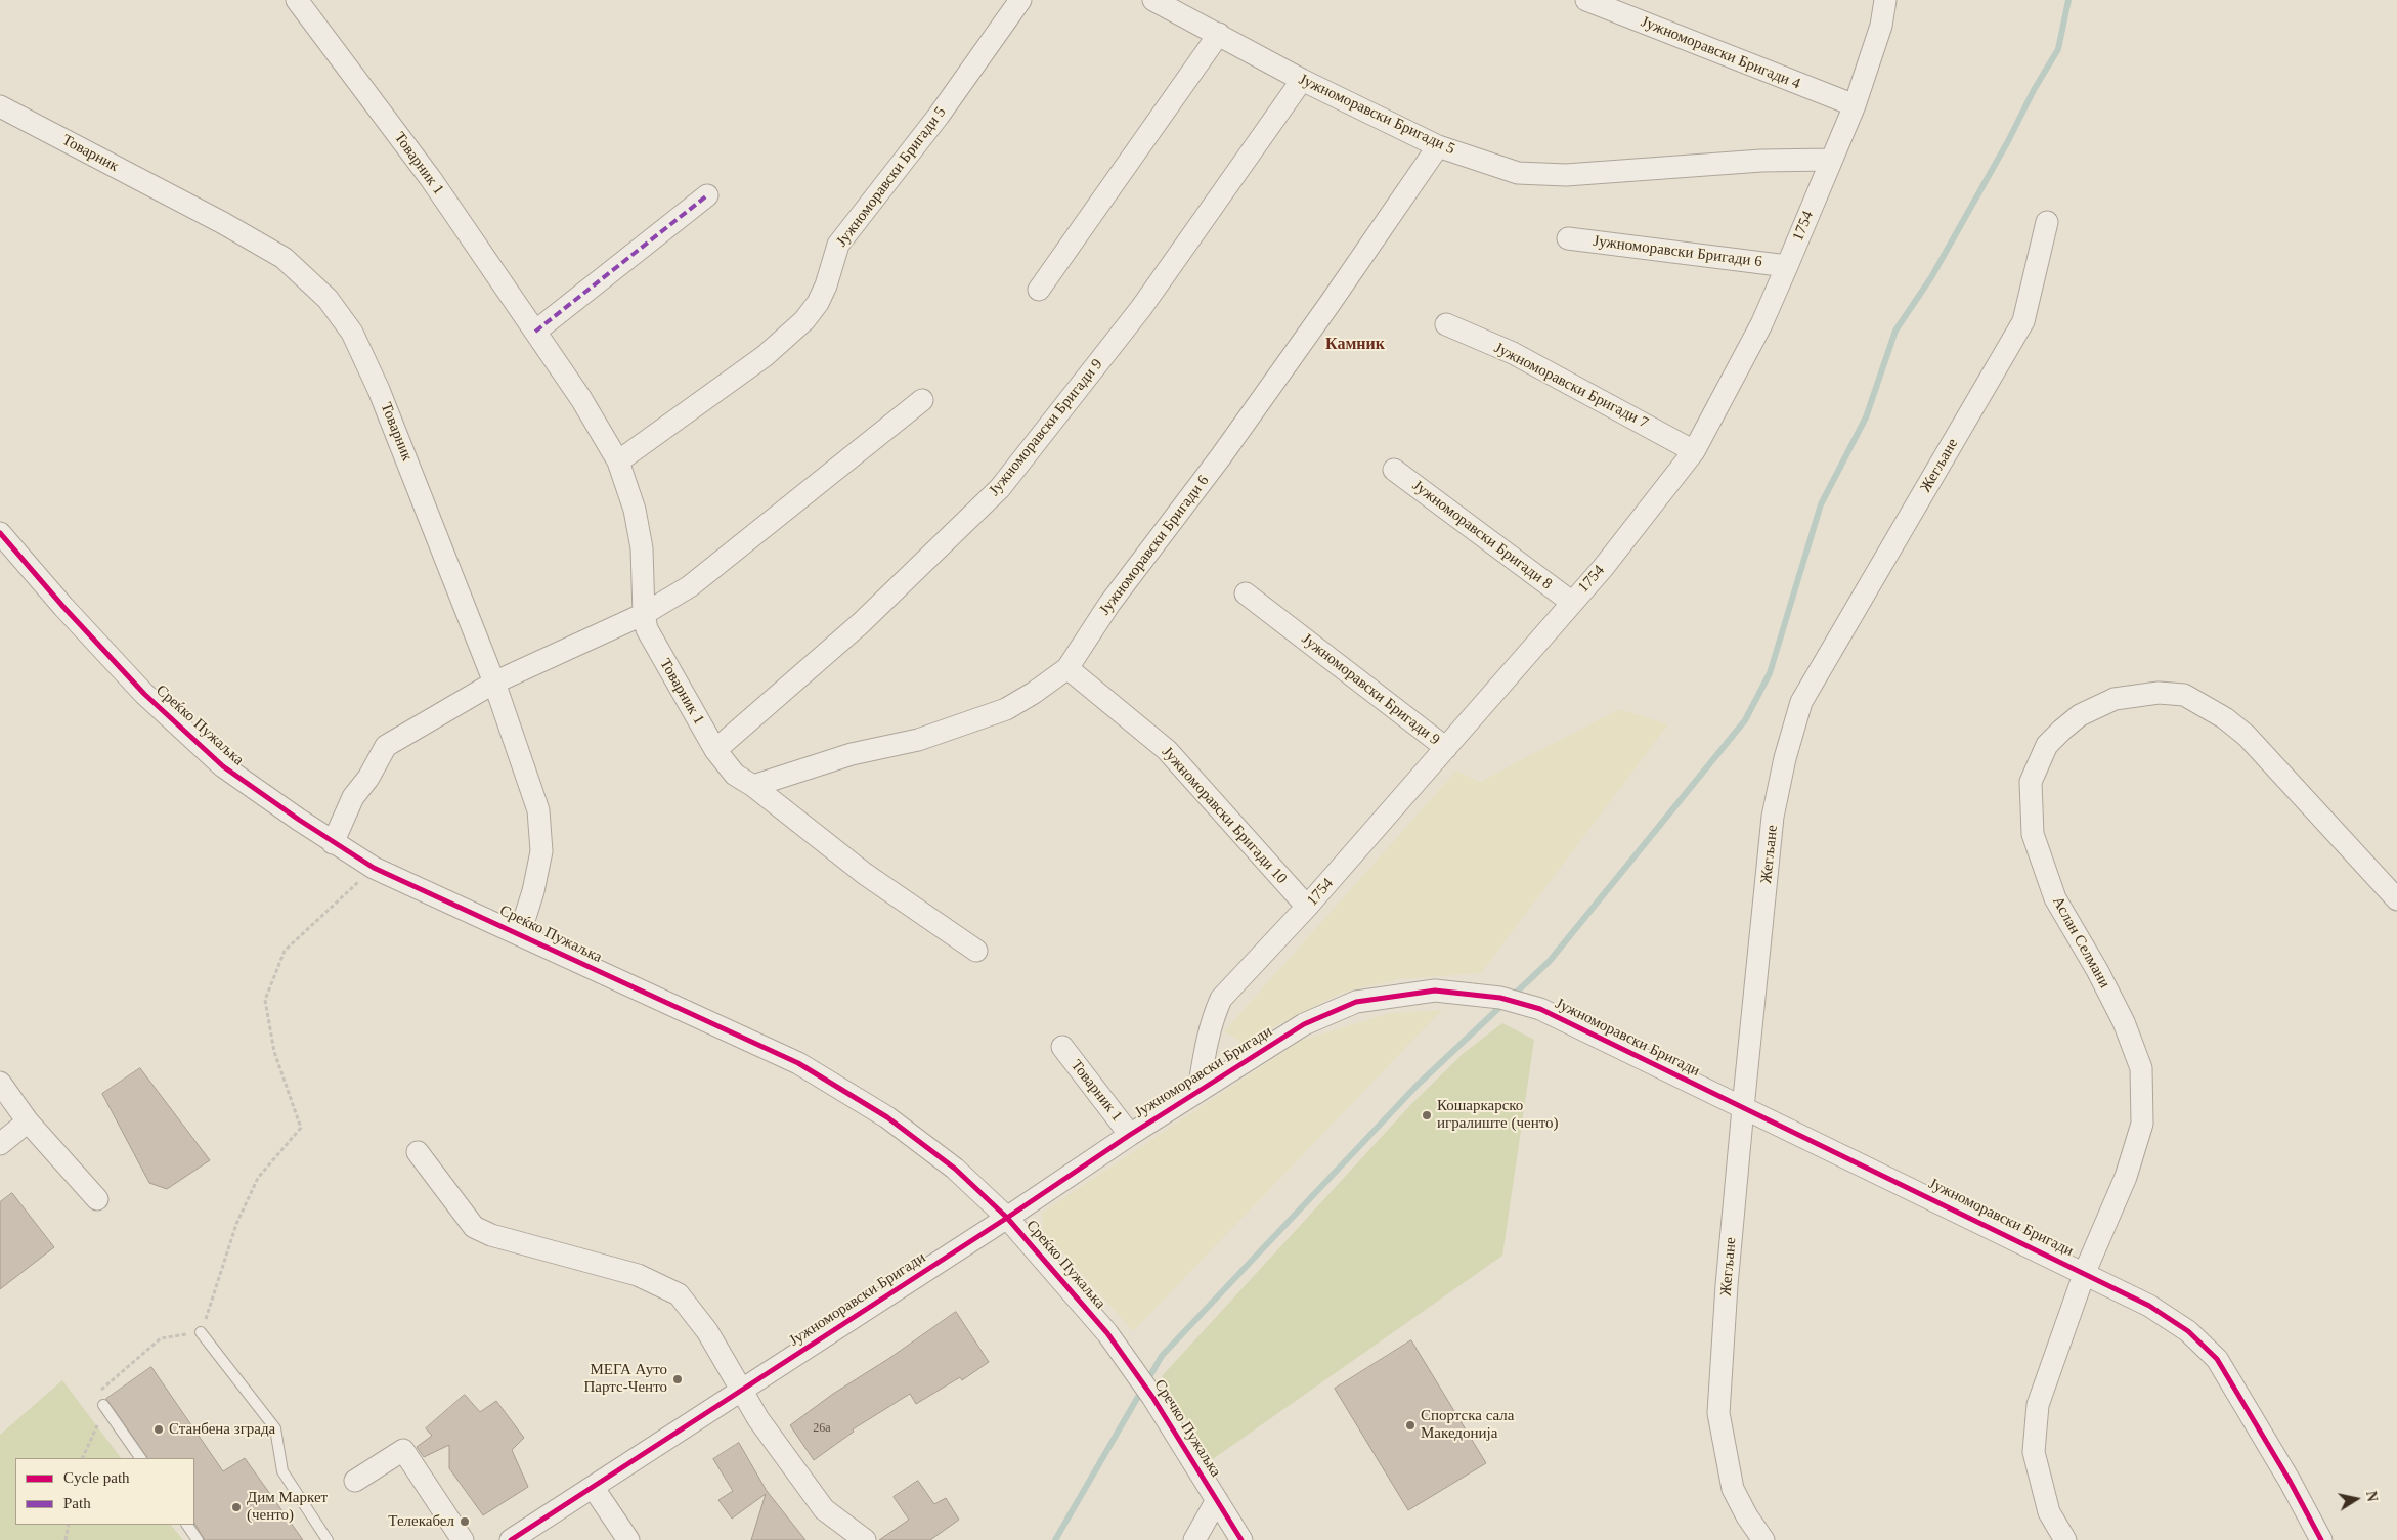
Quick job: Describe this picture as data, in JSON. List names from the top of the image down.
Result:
{
  "streets": {
    "street": [
      "Јужноморавски Бригади 4",
      "Јужноморавски Бригади 5",
      "Товарник",
      "Товарник 1",
      "1754",
      "Јужноморавски Бригади 6",
      "Јужноморавски Бригади 7",
      "Јужноморавски Бригади 9",
      "Жегљане",
      "Јужноморавски Бригади 8",
      "Среќко Пужаљка",
      "Јужноморавски Бригади 10",
      "Аслан Селмани",
      "Јужноморавски Бригади",
      "Сречко Пужаљка"
    ]
  },
  "crossings": [
    ["Јужноморавски Бригади 4", "1754"],
    ["Јужноморавски Бригади 5", "Товарник 1"],
    ["Јужноморавски Бригади 5", "1754"],
    ["Јужноморавски Бригади 5", "Јужноморавски Бригади 6"],
    ["Јужноморавски Бригади 5", "Јужноморавски Бригади 9"],
    ["Товарник", "Среќко Пужаљка"],
    ["Товарник 1", "Јужноморавски Бригади 6"],
    ["Товарник 1", "Јужноморавски Бригади 9"],
    ["Товарник 1", "Јужноморавски Бригади"],
    ["1754", "Јужноморавски Бригади 6"],
    ["1754", "Јужноморавски Бригади 7"],
    ["1754", "Јужноморавски Бригади 9"],
    ["1754", "Јужноморавски Бригади 8"],
    ["1754", "Јужноморавски Бригади 10"],
    ["1754", "Јужноморавски Бригади"],
    ["Јужноморавски Бригади 6", "Јужноморавски Бригади 10"],
    ["Жегљане", "Јужноморавски Бригади"],
    ["Среќко Пужаљка", "Јужноморавски Бригади"],
    ["Среќко Пужаљка", "Сречко Пужаљка"],
    ["Аслан Селмани", "Јужноморавски Бригади"]
  ],
  "districts": ["Камник"],
  "places": [
    "Кошаркарско игралиште (ченто)",
    "МЕГА Ауто Партс-Ченто",
    "Спортска сала Македонија",
    "Станбена зграда",
    "Дим Маркет (ченто)",
    "Телекабел"
  ],
  "house_numbers": ["26а"],
  "legend": ["Cycle path", "Path"],
  "north": "right"
}
